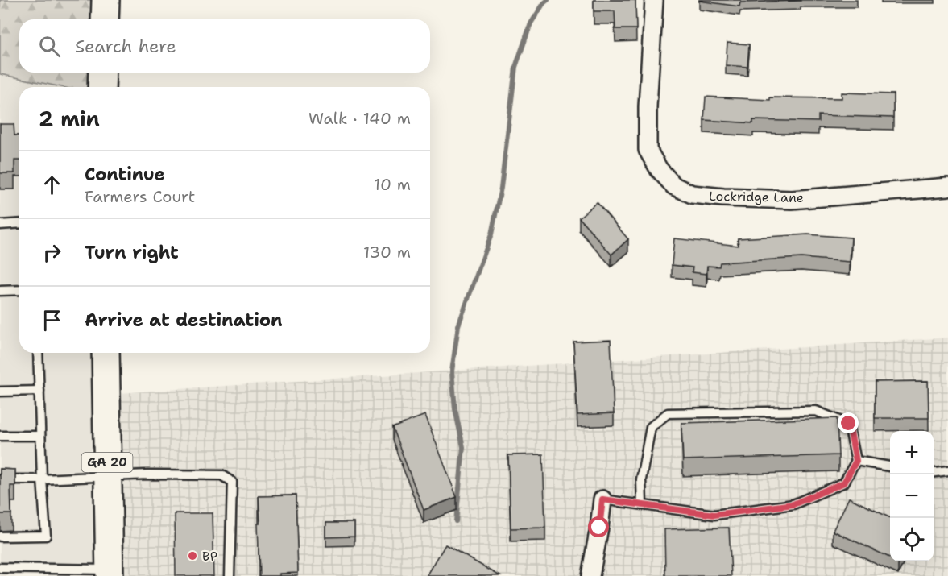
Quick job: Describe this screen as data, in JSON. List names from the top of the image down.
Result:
{
  "streets": {
    "main road": ["GA 20"],
    "street": ["Lockridge Lane"]
  },
  "places": ["BP"],
  "page": {
    "search": "Search here",
    "heading": ["2 min", "Walk · 140 m"],
    "list": [
      ["Continue", "Farmers Court", "10 m"],
      ["Turn right", "130 m"],
      "Arrive at destination"
    ],
    "map_buttons": ["+", "−"]
  }
}
